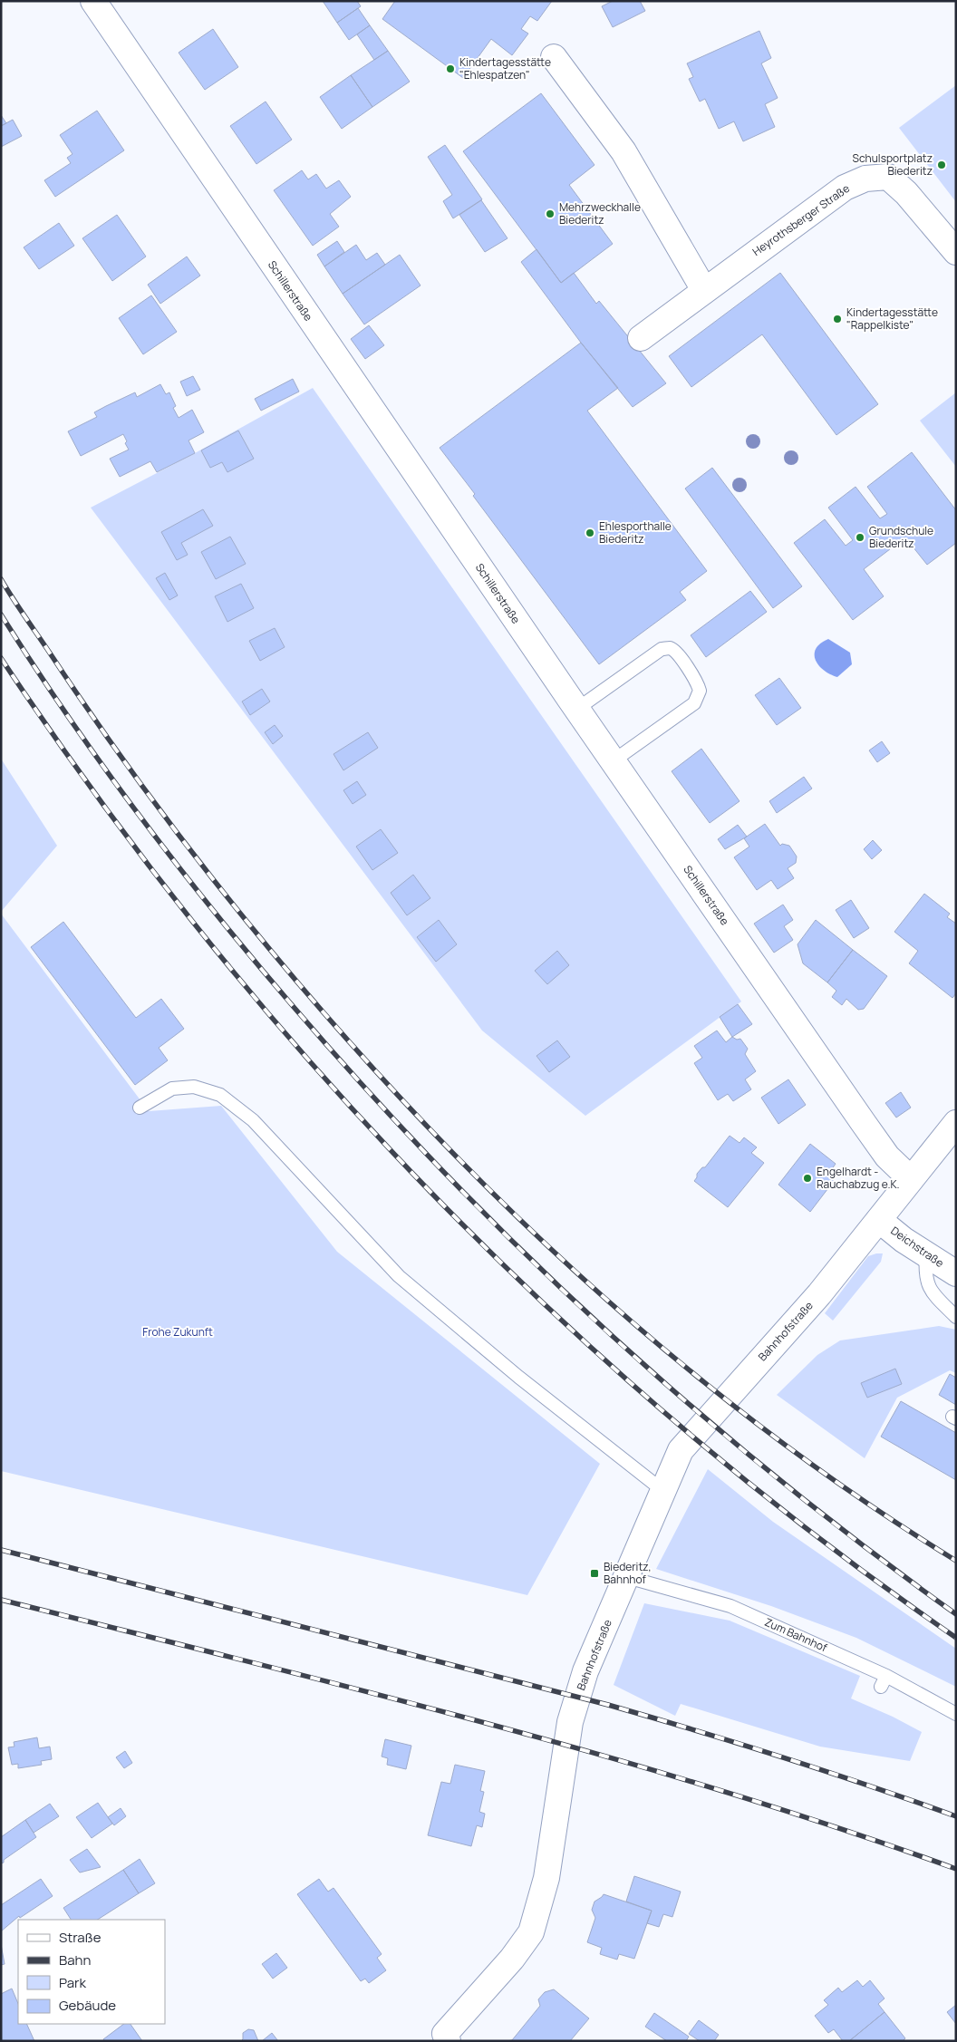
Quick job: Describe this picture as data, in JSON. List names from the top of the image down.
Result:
{
  "streets": {
    "street": [
      "Heyrothsberger Straße",
      "Schillerstraße",
      "Deichstraße",
      "Bahnhofstraße"
    ],
    "lane": ["Zum Bahnhof"]
  },
  "crossings": [
    ["Deichstraße", "Bahnhofstraße"],
    ["Bahnhofstraße", "Zum Bahnhof"]
  ],
  "parks": ["Frohe Zukunft"],
  "places": {
    "other": [
      "Kindertagesstätte \"Ehlespatzen\"",
      "Schulsportplatz Biederitz",
      "Mehrzweckhalle Biederitz",
      "Kindertagesstätte \"Rappelkiste\"",
      "Ehlesporthalle Biederitz",
      "Grundschule Biederitz",
      "Engelhardt - Rauchabzug e.K."
    ],
    "transit": ["Biederitz, Bahnhof"]
  },
  "legend": [
    "Straße",
    "Bahn",
    "Park",
    "Gebäude"
  ]
}
